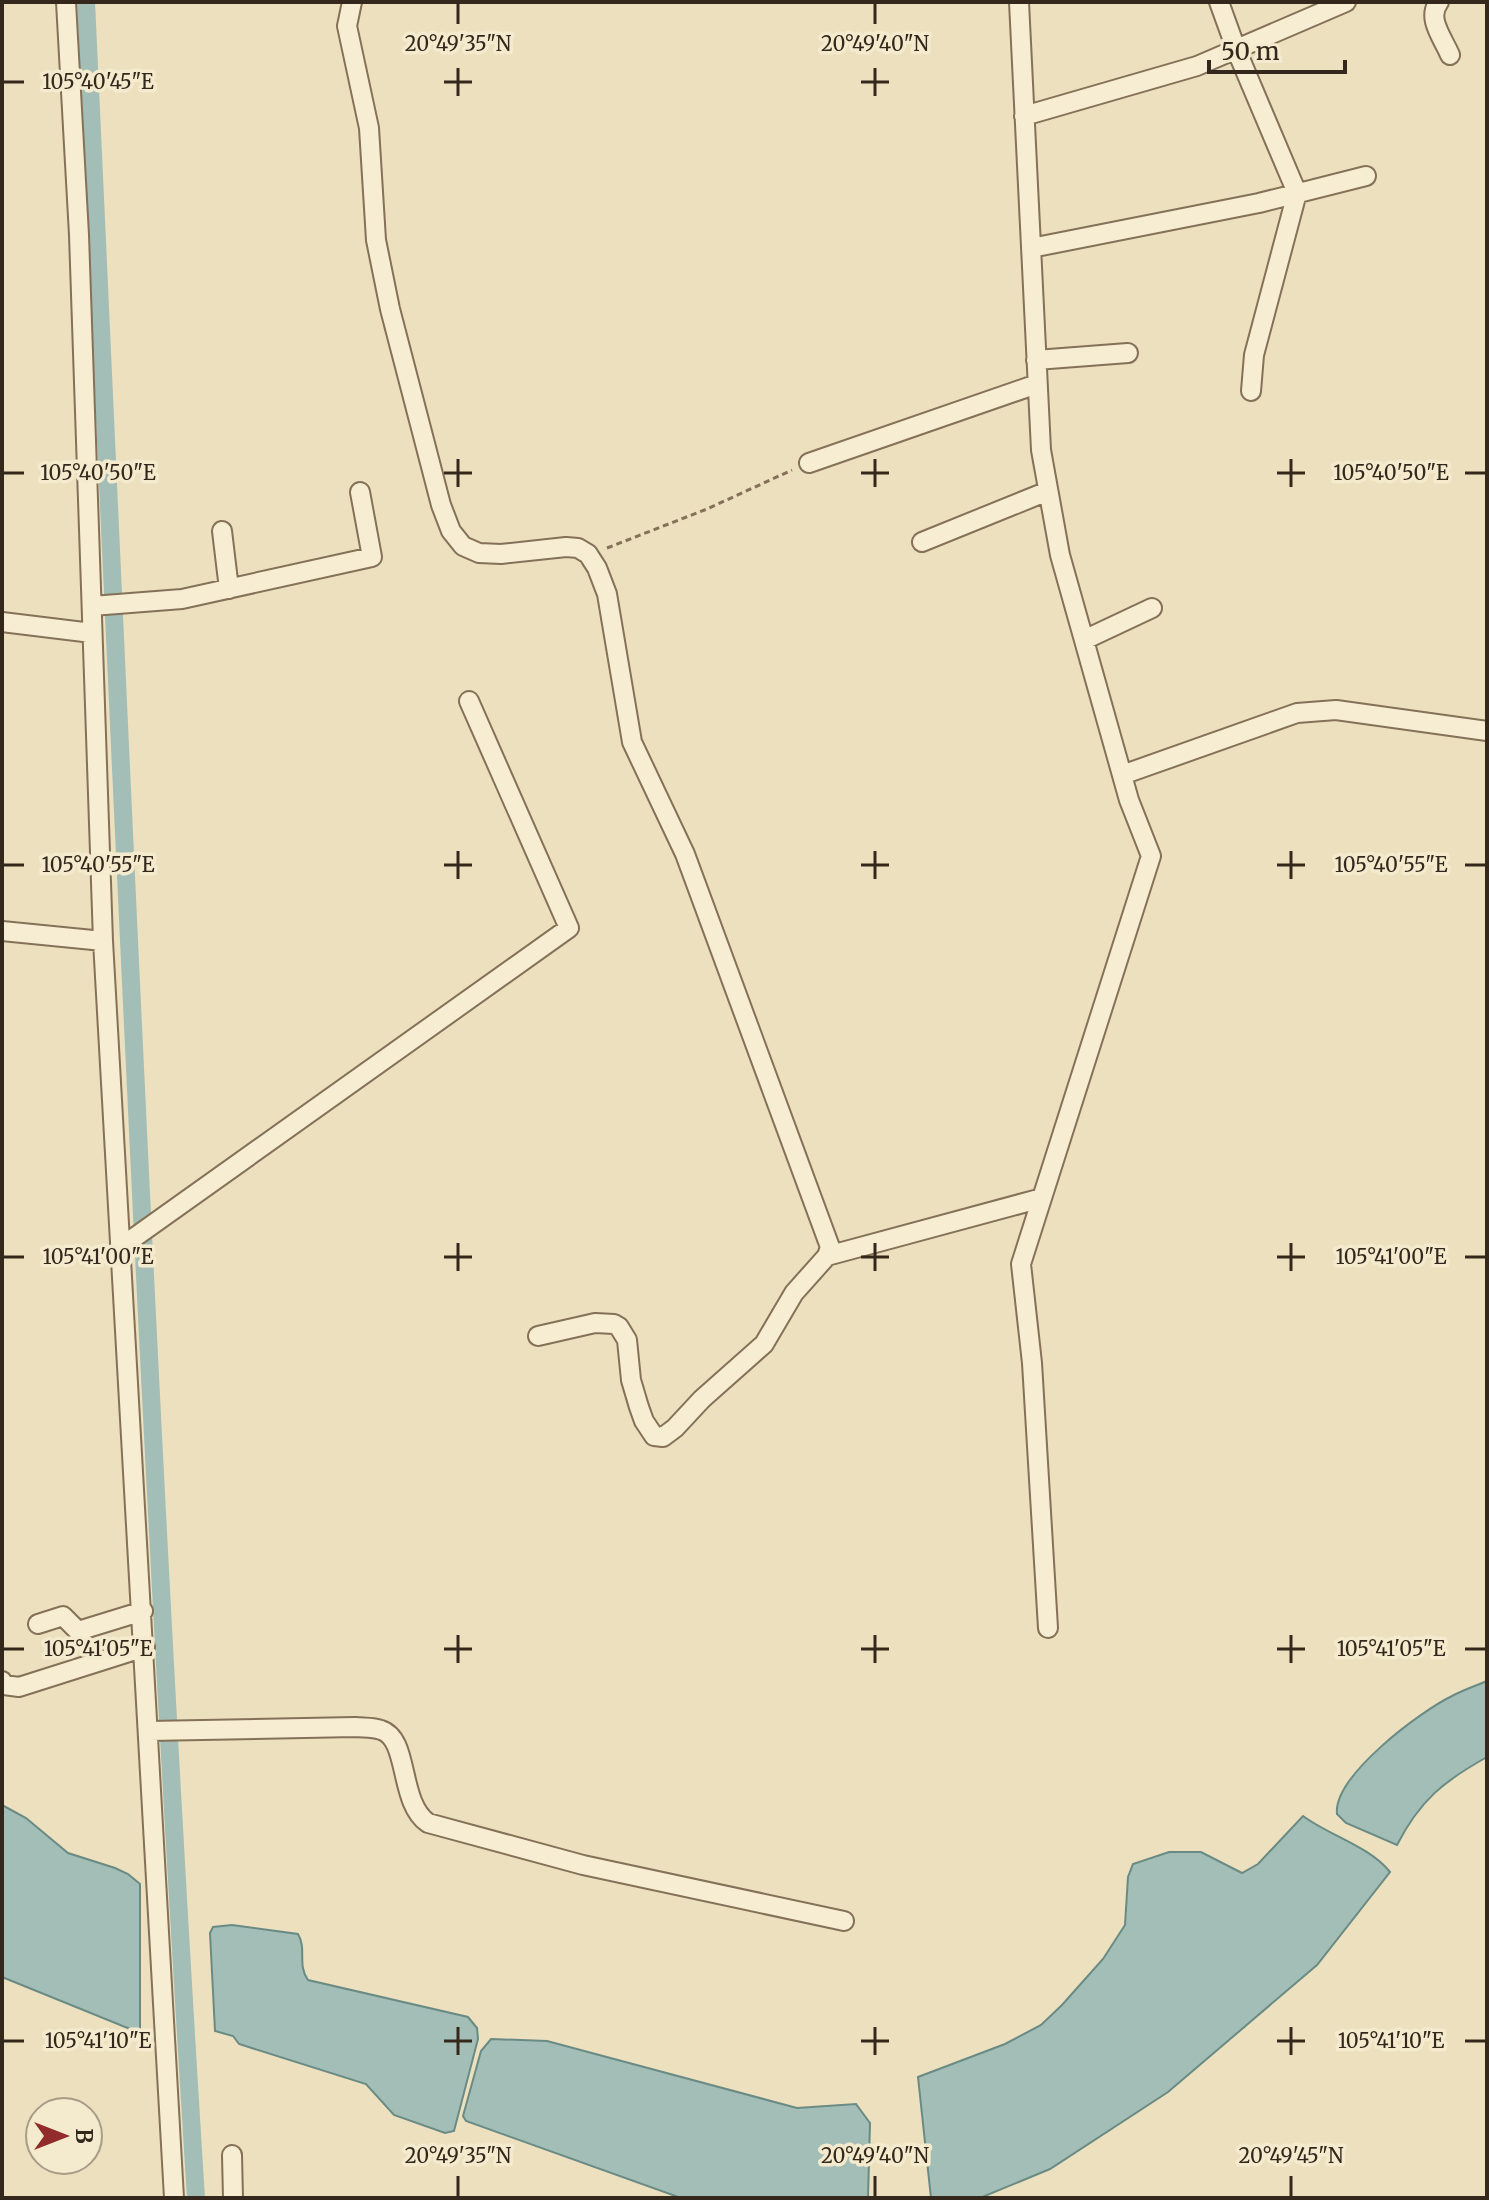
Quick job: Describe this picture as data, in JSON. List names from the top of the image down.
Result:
{
  "scale_bar": "50 m",
  "north": "right",
  "coordinates": [
    "20°49'35\"N",
    "20°49'40\"N",
    "105°40'45\"E",
    "105°40'50\"E",
    "105°40'55\"E",
    "105°41'00\"E",
    "105°41'05\"E",
    "105°41'10\"E",
    "20°49'45\"N"
  ]
}
